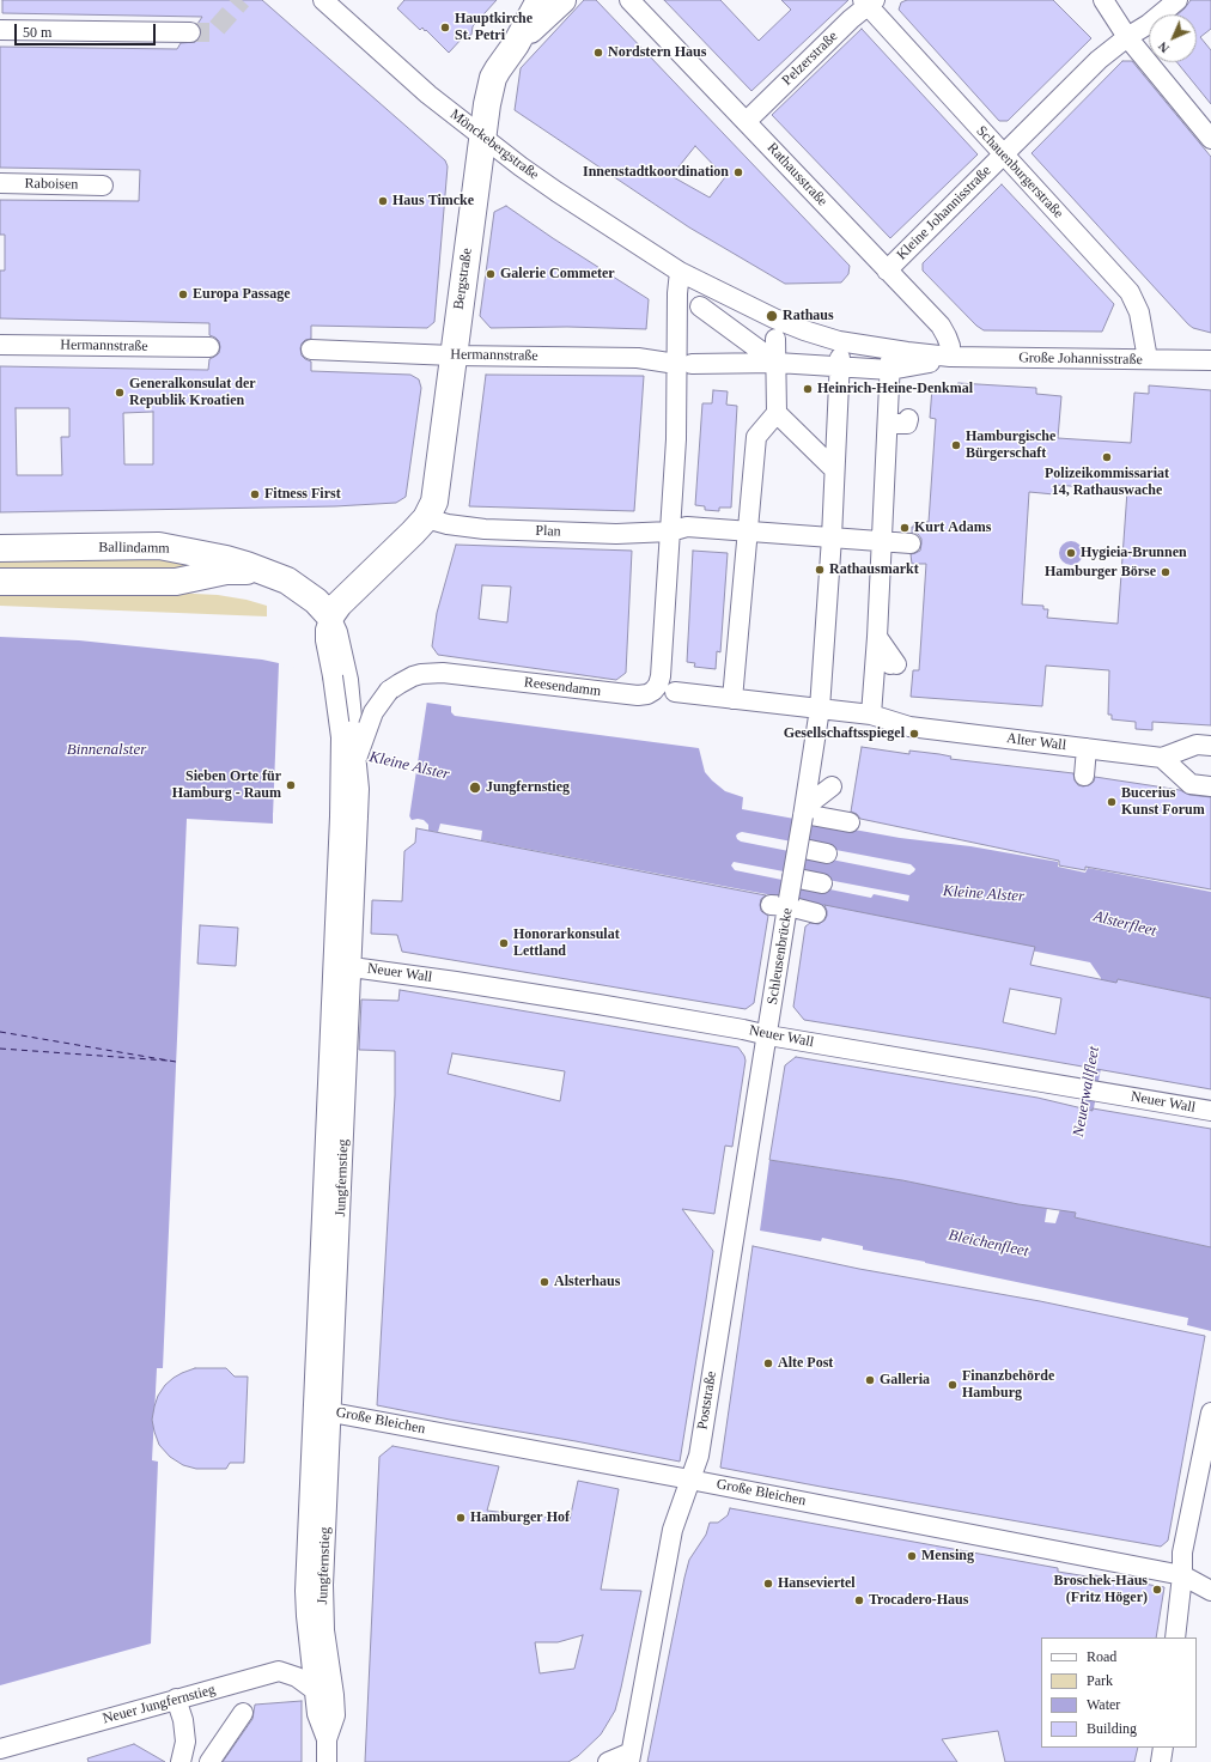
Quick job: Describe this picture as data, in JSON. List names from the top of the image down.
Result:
{
  "streets": {
    "street": [
      "Pelzerstraße",
      "Mönckebergstraße",
      "Schauenburgerstraße",
      "Rathausstraße",
      "Raboisen",
      "Kleine Johannisstraße",
      "Bergstraße",
      "Hermannstraße",
      "Große Johannisstraße",
      "Plan",
      "Ballindamm",
      "Reesendamm",
      "Alter Wall",
      "Schleusenbrücke",
      "Neuer Wall",
      "Jungfernstieg",
      "Poststraße",
      "Große Bleichen",
      "Neuer Jungfernstieg"
    ]
  },
  "crossings": [
    ["Pelzerstraße", "Schauenburgerstraße"],
    ["Pelzerstraße", "Rathausstraße"],
    ["Mönckebergstraße", "Bergstraße"],
    ["Schauenburgerstraße", "Kleine Johannisstraße"],
    ["Schauenburgerstraße", "Große Johannisstraße"],
    ["Rathausstraße", "Kleine Johannisstraße"],
    ["Rathausstraße", "Große Johannisstraße"],
    ["Bergstraße", "Hermannstraße"],
    ["Bergstraße", "Plan"],
    ["Hermannstraße", "Schleusenbrücke"],
    ["Plan", "Reesendamm"],
    ["Plan", "Schleusenbrücke"],
    ["Ballindamm", "Jungfernstieg"],
    ["Reesendamm", "Jungfernstieg"],
    ["Alter Wall", "Schleusenbrücke"],
    ["Schleusenbrücke", "Neuer Wall"],
    ["Schleusenbrücke", "Poststraße"],
    ["Neuer Wall", "Jungfernstieg"],
    ["Neuer Wall", "Poststraße"],
    ["Jungfernstieg", "Große Bleichen"],
    ["Jungfernstieg", "Neuer Jungfernstieg"],
    ["Poststraße", "Große Bleichen"]
  ],
  "water": [
    "Binnenalster",
    "Kleine Alster",
    "Alsterfleet",
    "Neuerwallfleet",
    "Bleichenfleet"
  ],
  "places": [
    "Hauptkirche St. Petri",
    "Nordstern Haus",
    "Innenstadtkoordination",
    "Haus Timcke",
    "Galerie Commeter",
    "Europa Passage",
    "Rathaus",
    "Heinrich-Heine-Denkmal",
    "Generalkonsulat der Republik Kroatien",
    "Hamburgische Bürgerschaft",
    "Polizeikommissariat 14, Rathauswache",
    "Fitness First",
    "Kurt Adams",
    "Hygieia-Brunnen",
    "Rathausmarkt",
    "Hamburger Börse",
    "Gesellschaftsspiegel",
    "Sieben Orte für Hamburg - Raum",
    "Jungfernstieg",
    "Bucerius Kunst Forum",
    "Honorarkonsulat Lettland",
    "Alsterhaus",
    "Alte Post",
    "Galleria",
    "Finanzbehörde Hamburg",
    "Hamburger Hof",
    "Mensing",
    "Hanseviertel",
    "Broschek-Haus (Fritz Höger)",
    "Trocadero-Haus"
  ],
  "legend": [
    "Road",
    "Park",
    "Water",
    "Building"
  ],
  "scale_bar": "50 m",
  "north": "bottom left"
}
